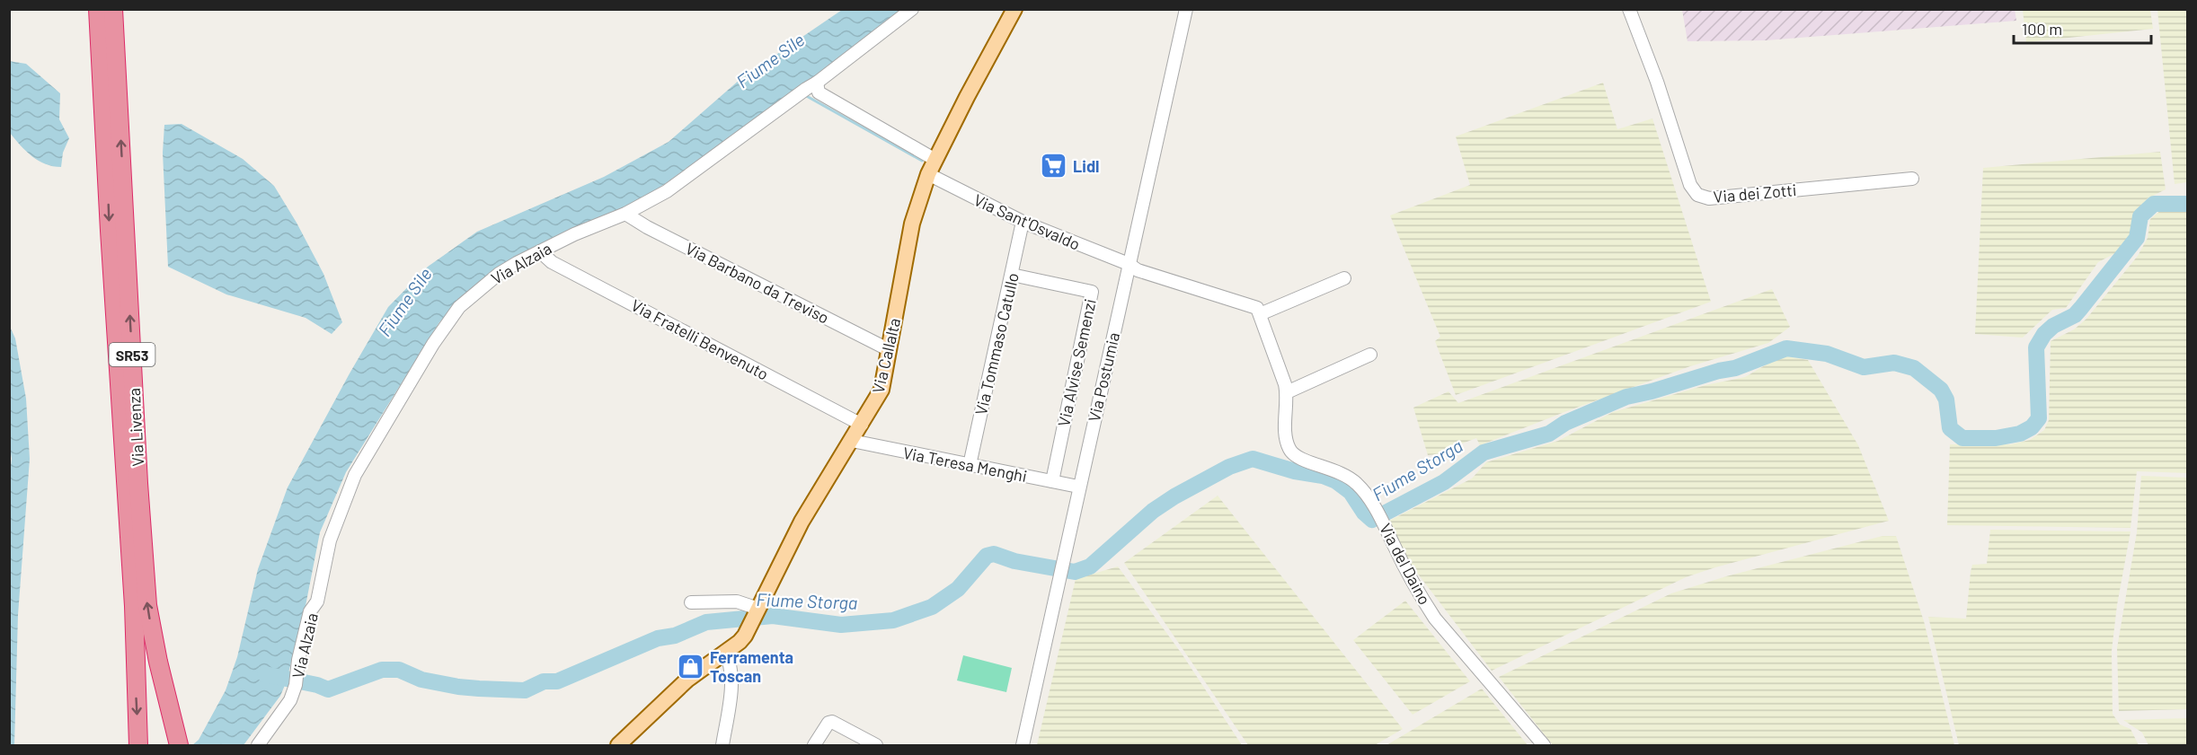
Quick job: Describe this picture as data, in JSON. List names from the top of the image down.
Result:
{
  "streets": {
    "highway": ["SR53", "Via Livenza"],
    "main road": ["Via Callalta"],
    "street": [
      "Via dei Zotti",
      "Via Sant'Osvaldo",
      "Via Alzaia",
      "Via Barbano da Treviso",
      "Via Fratelli Benvenuto",
      "Via Tommaso Catullo",
      "Via Alvise Semenzi",
      "Via Postumia",
      "Via Teresa Menghi",
      "Via del Daino"
    ]
  },
  "crossings": [
    ["Via Sant'Osvaldo", "Via Tommaso Catullo"],
    ["Via Sant'Osvaldo", "Via Callalta"],
    ["Via Sant'Osvaldo", "Via Postumia"],
    ["Via Alzaia", "Via Barbano da Treviso"],
    ["Via Alzaia", "Via Fratelli Benvenuto"],
    ["Via Barbano da Treviso", "Via Callalta"],
    ["Via Fratelli Benvenuto", "Via Callalta"],
    ["Via Tommaso Catullo", "Via Alvise Semenzi"],
    ["Via Tommaso Catullo", "Via Teresa Menghi"],
    ["Via Callalta", "Via Teresa Menghi"],
    ["Via Alvise Semenzi", "Via Teresa Menghi"],
    ["Via Postumia", "Via Teresa Menghi"]
  ],
  "water": ["Fiume Sile", "Fiume Storga"],
  "places": {
    "supermarket": ["Lidl"],
    "shop": ["Ferramenta Toscan"]
  },
  "scale_bar": "100 m"
}
